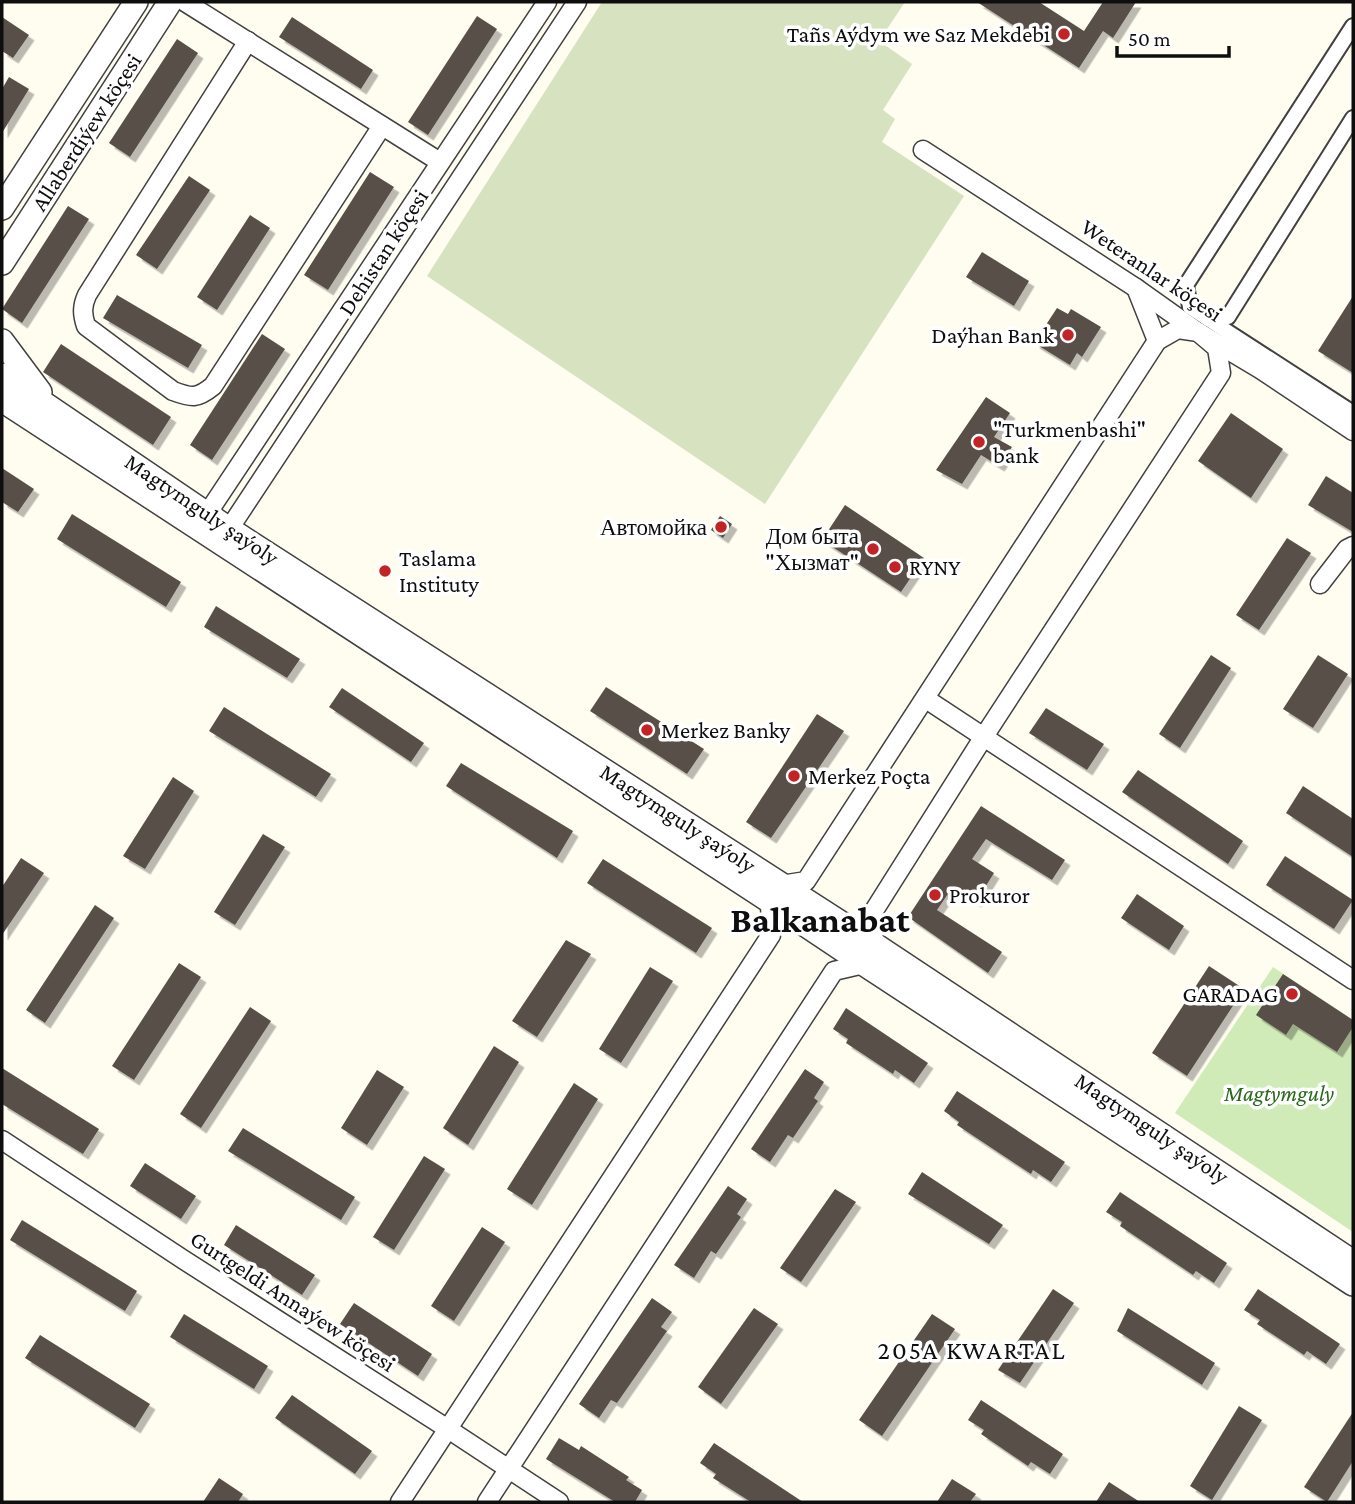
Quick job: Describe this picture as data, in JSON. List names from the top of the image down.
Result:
{
  "streets": {
    "street": [
      "Allaberdiýew köçesi",
      "Dehistan köçesi",
      "Weteranlar köçesi",
      "Magtymguly şaýoly",
      "Gurtgeldi Annaýew köçesi"
    ]
  },
  "crossings": [
    ["Dehistan köçesi", "Magtymguly şaýoly"]
  ],
  "districts": ["Balkanabat", "205A KWARTAL"],
  "parks": ["Magtymguly"],
  "places": [
    "Tañs Aýdym we Saz Mekdebi",
    "Daýhan Bank",
    "\"Turkmenbashi\" bank",
    "Автомойка",
    "Дом быта \"Хызмат\"",
    "RYNY",
    "Taslama Instituty",
    "Merkez Banky",
    "Merkez Poçta",
    "Prokuror",
    "GARADAG"
  ],
  "scale_bar": "50 m"
}
